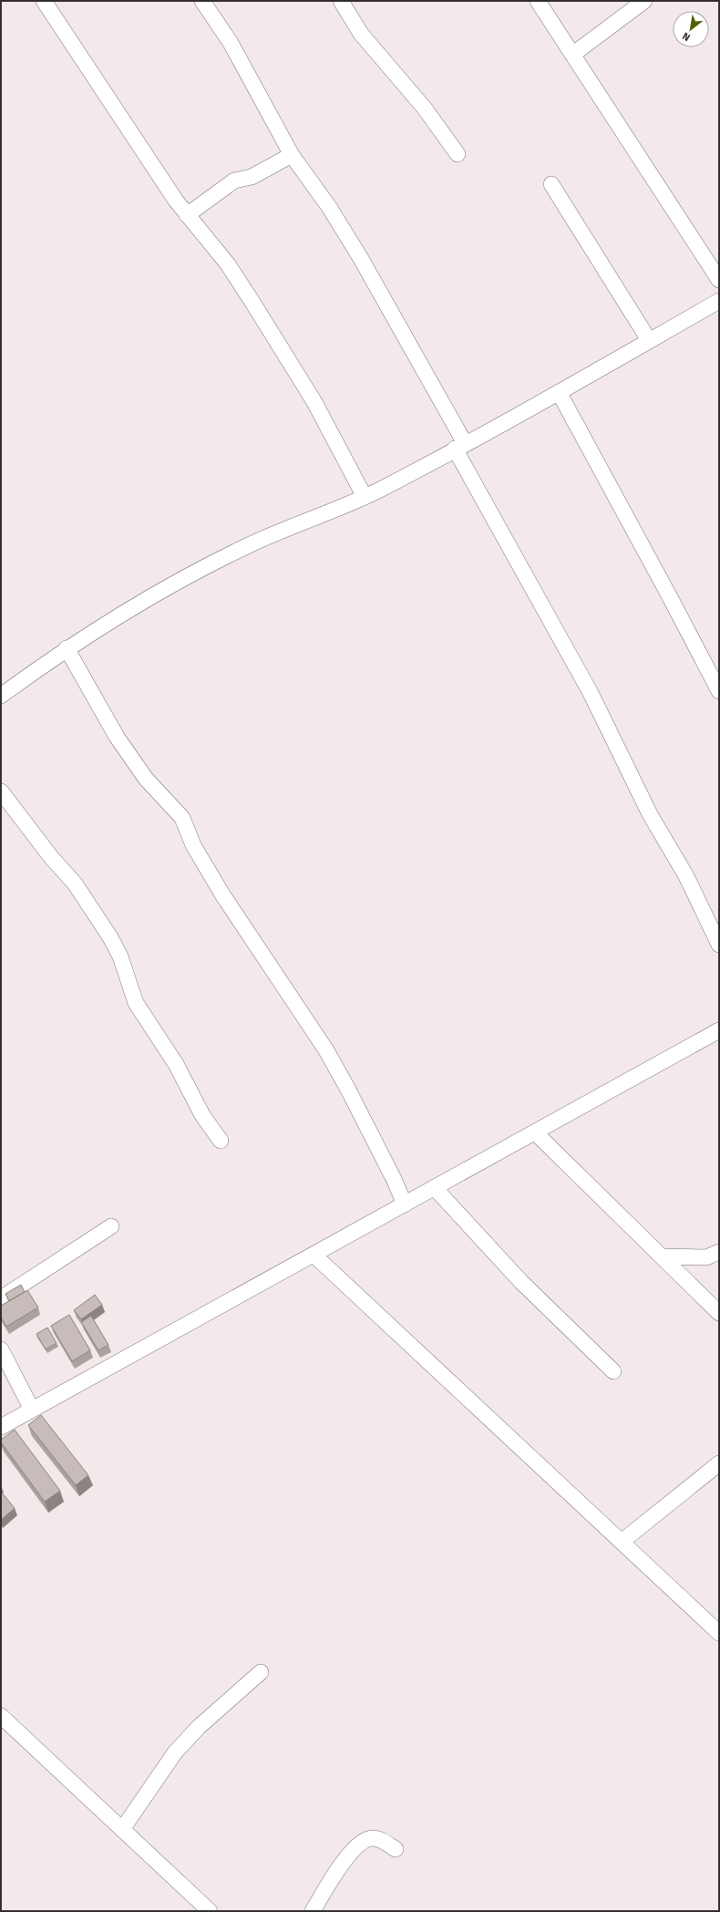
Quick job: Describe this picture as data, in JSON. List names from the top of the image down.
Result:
{
  "north": "bottom left"
}
